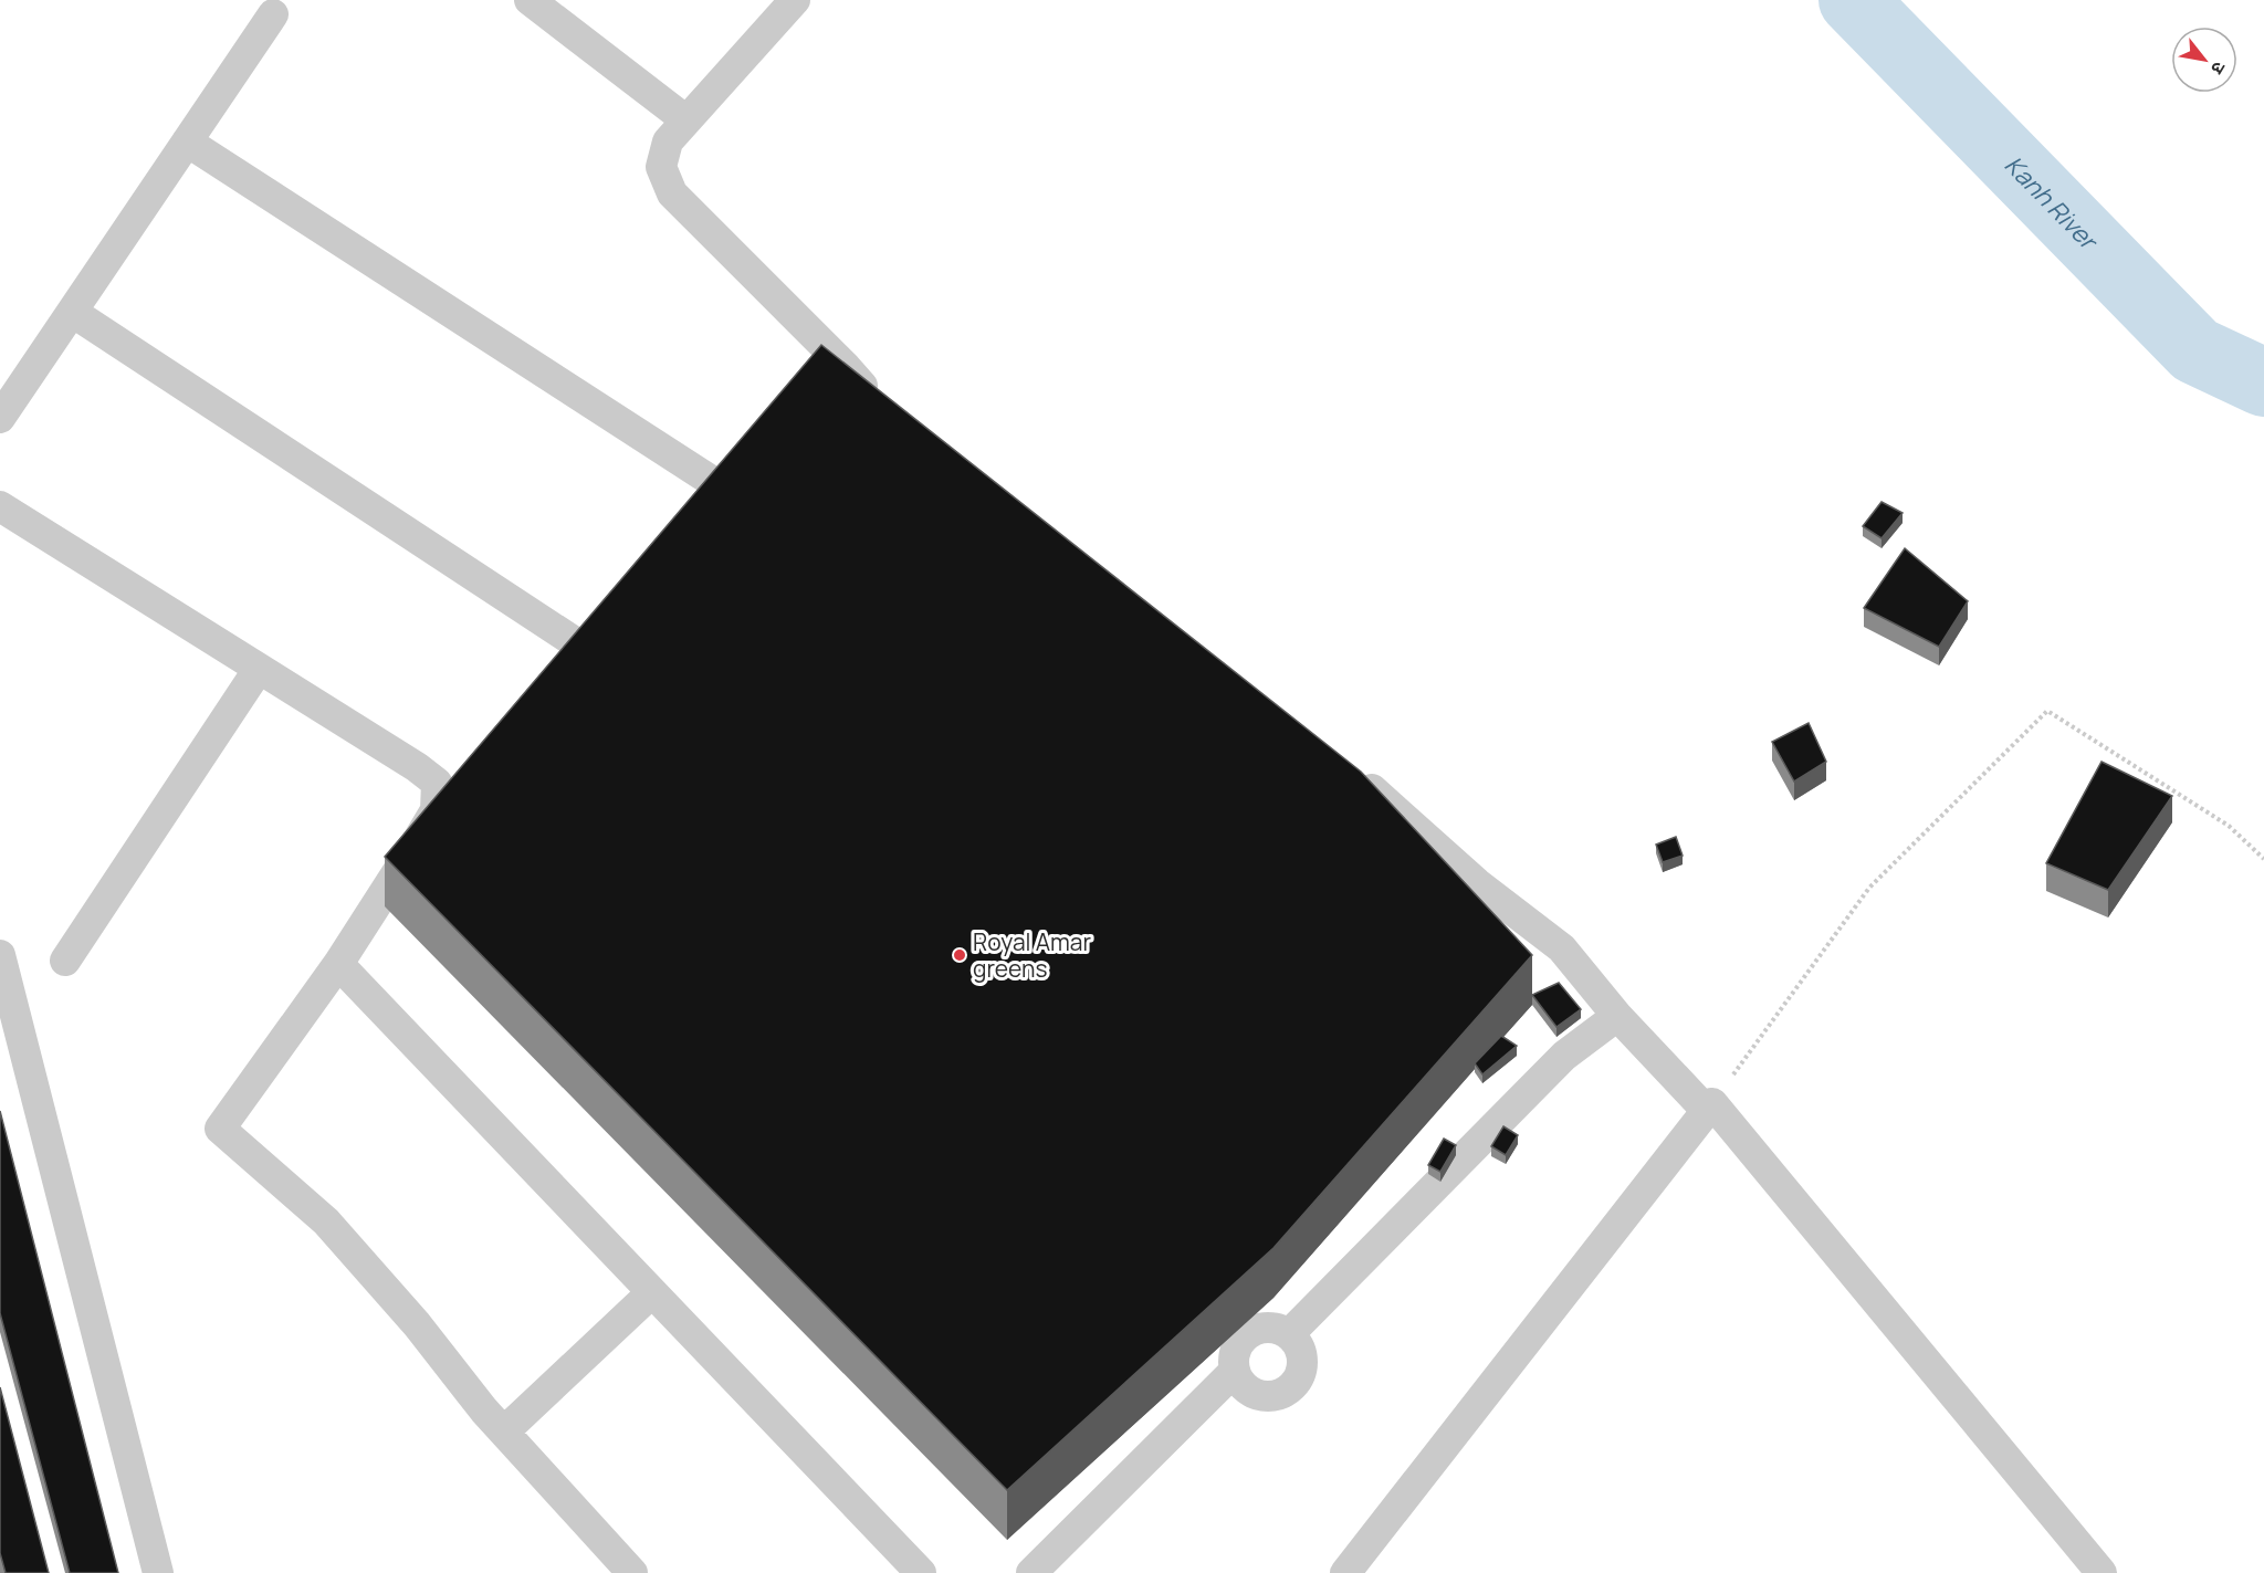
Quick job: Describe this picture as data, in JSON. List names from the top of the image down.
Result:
{
  "water": ["Kanh River"],
  "places": ["Royal Amar greens"],
  "north": "bottom right"
}
